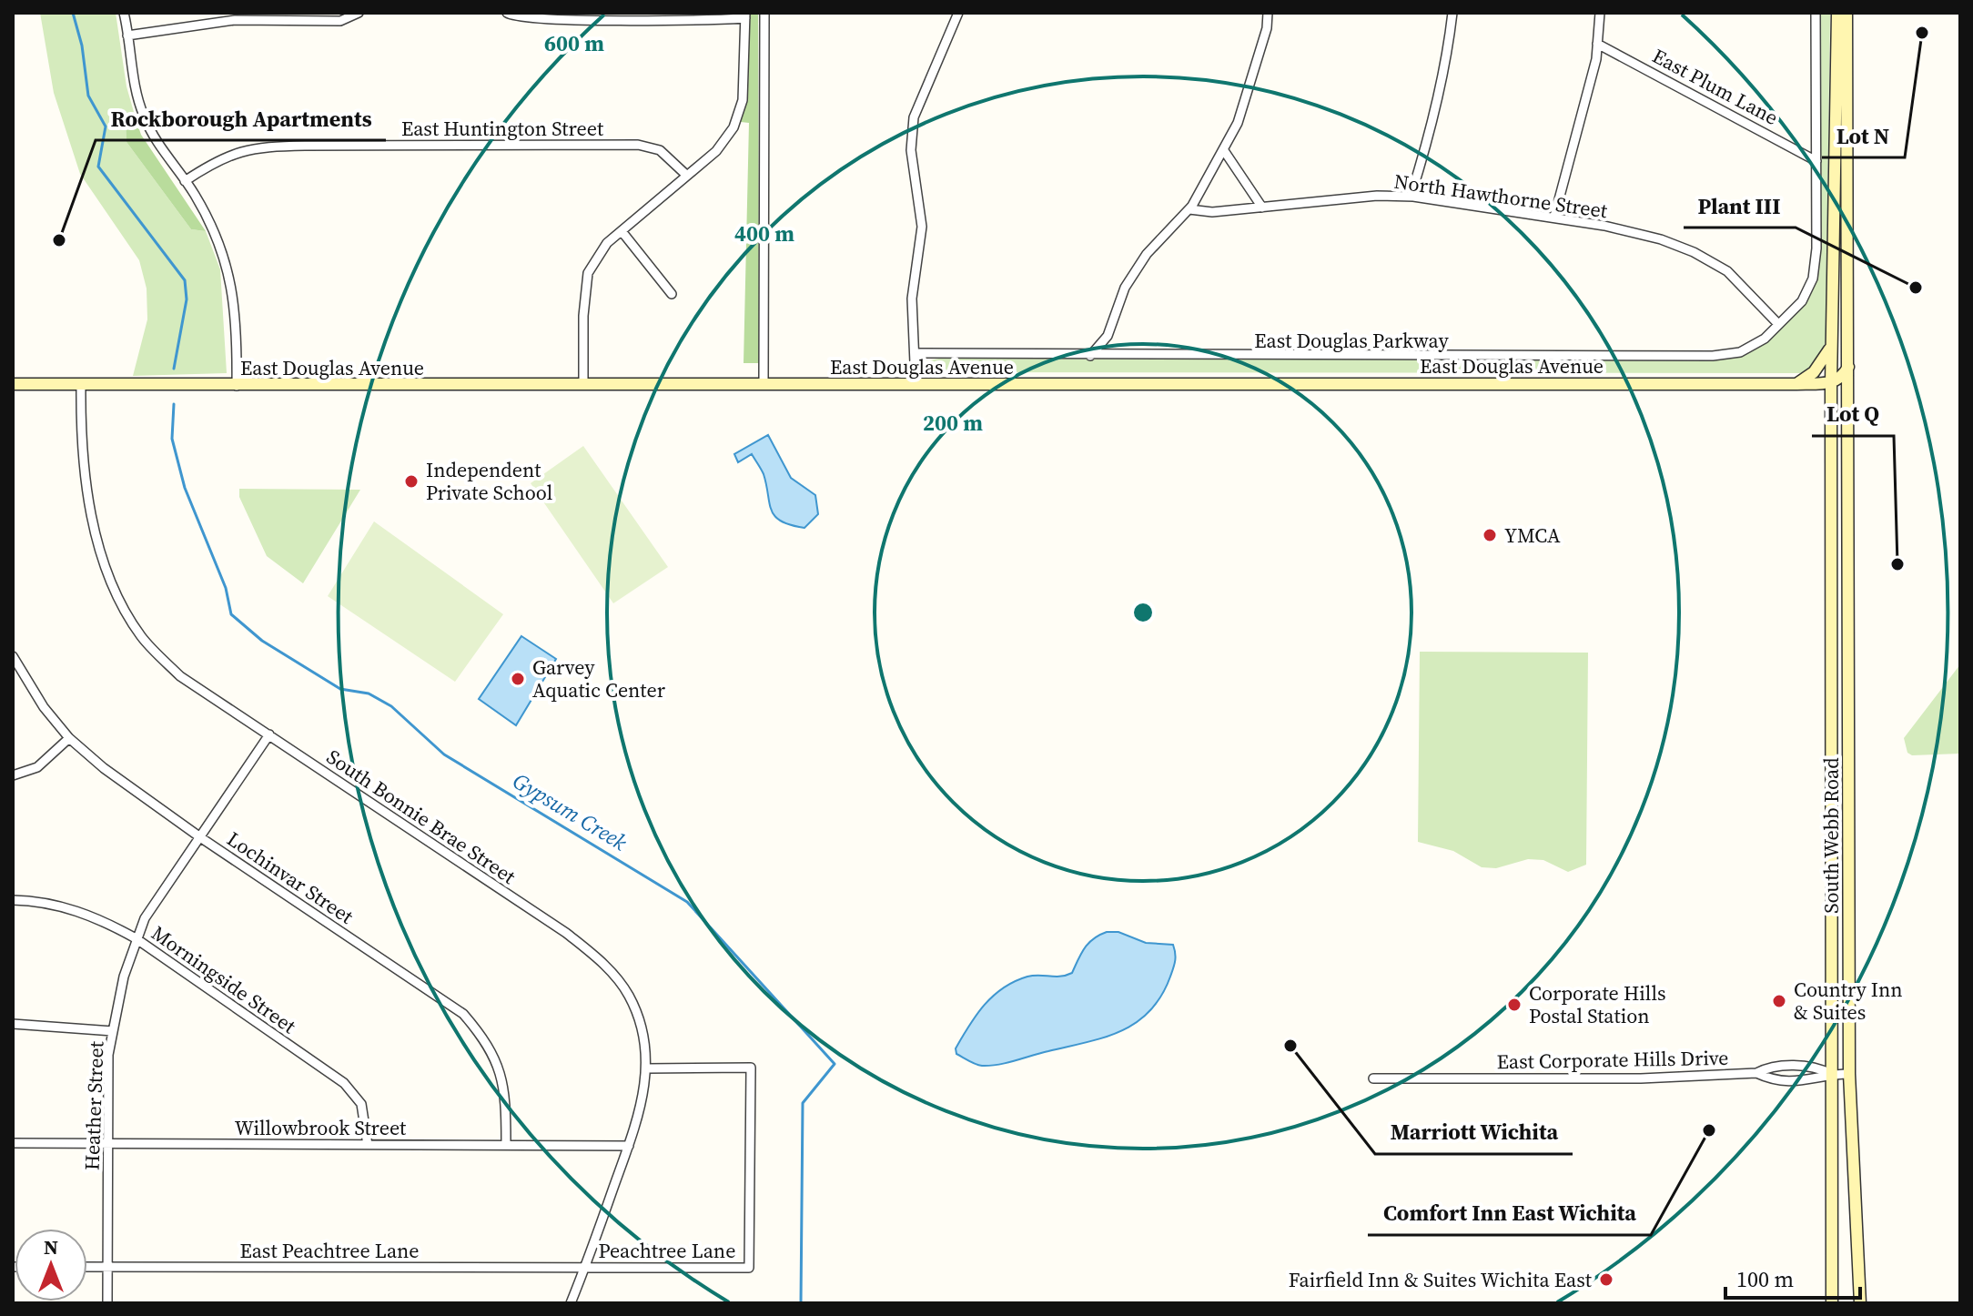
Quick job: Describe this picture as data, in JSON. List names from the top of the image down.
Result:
{
  "streets": {
    "main road": ["East Douglas Avenue", "South Webb Road"],
    "street": [
      "East Plum Lane",
      "East Huntington Street",
      "North Hawthorne Street",
      "East Douglas Parkway",
      "South Bonnie Brae Street",
      "Lochinvar Street",
      "Morningside Street",
      "East Corporate Hills Drive",
      "Heather Street",
      "Willowbrook Street",
      "East Peachtree Lane",
      "Peachtree Lane"
    ]
  },
  "crossings": [
    ["East Plum Lane", "East Douglas Parkway"],
    ["North Hawthorne Street", "East Douglas Parkway"],
    ["East Douglas Avenue", "South Bonnie Brae Street"],
    ["East Douglas Avenue", "South Webb Road"],
    ["South Bonnie Brae Street", "Heather Street"],
    ["South Bonnie Brae Street", "Willowbrook Street"],
    ["South Bonnie Brae Street", "East Peachtree Lane"],
    ["South Bonnie Brae Street", "Peachtree Lane"],
    ["South Webb Road", "East Corporate Hills Drive"],
    ["Lochinvar Street", "Heather Street"],
    ["Lochinvar Street", "Willowbrook Street"],
    ["Morningside Street", "Heather Street"],
    ["Morningside Street", "Willowbrook Street"],
    ["Heather Street", "Willowbrook Street"],
    ["Heather Street", "East Peachtree Lane"],
    ["East Peachtree Lane", "Peachtree Lane"]
  ],
  "water": ["Gypsum Creek"],
  "places": [
    "Lot N",
    "Rockborough Apartments",
    "Plant III",
    "Independent Private School",
    "YMCA",
    "Lot Q",
    "Garvey Aquatic Center",
    "Country Inn & Suites",
    "Corporate Hills Postal Station",
    "Marriott Wichita",
    "Comfort Inn East Wichita",
    "Fairfield Inn & Suites Wichita East"
  ],
  "scale_bar": "100 m",
  "north": "top",
  "rings": ["600 m", "400 m", "200 m"]
}
